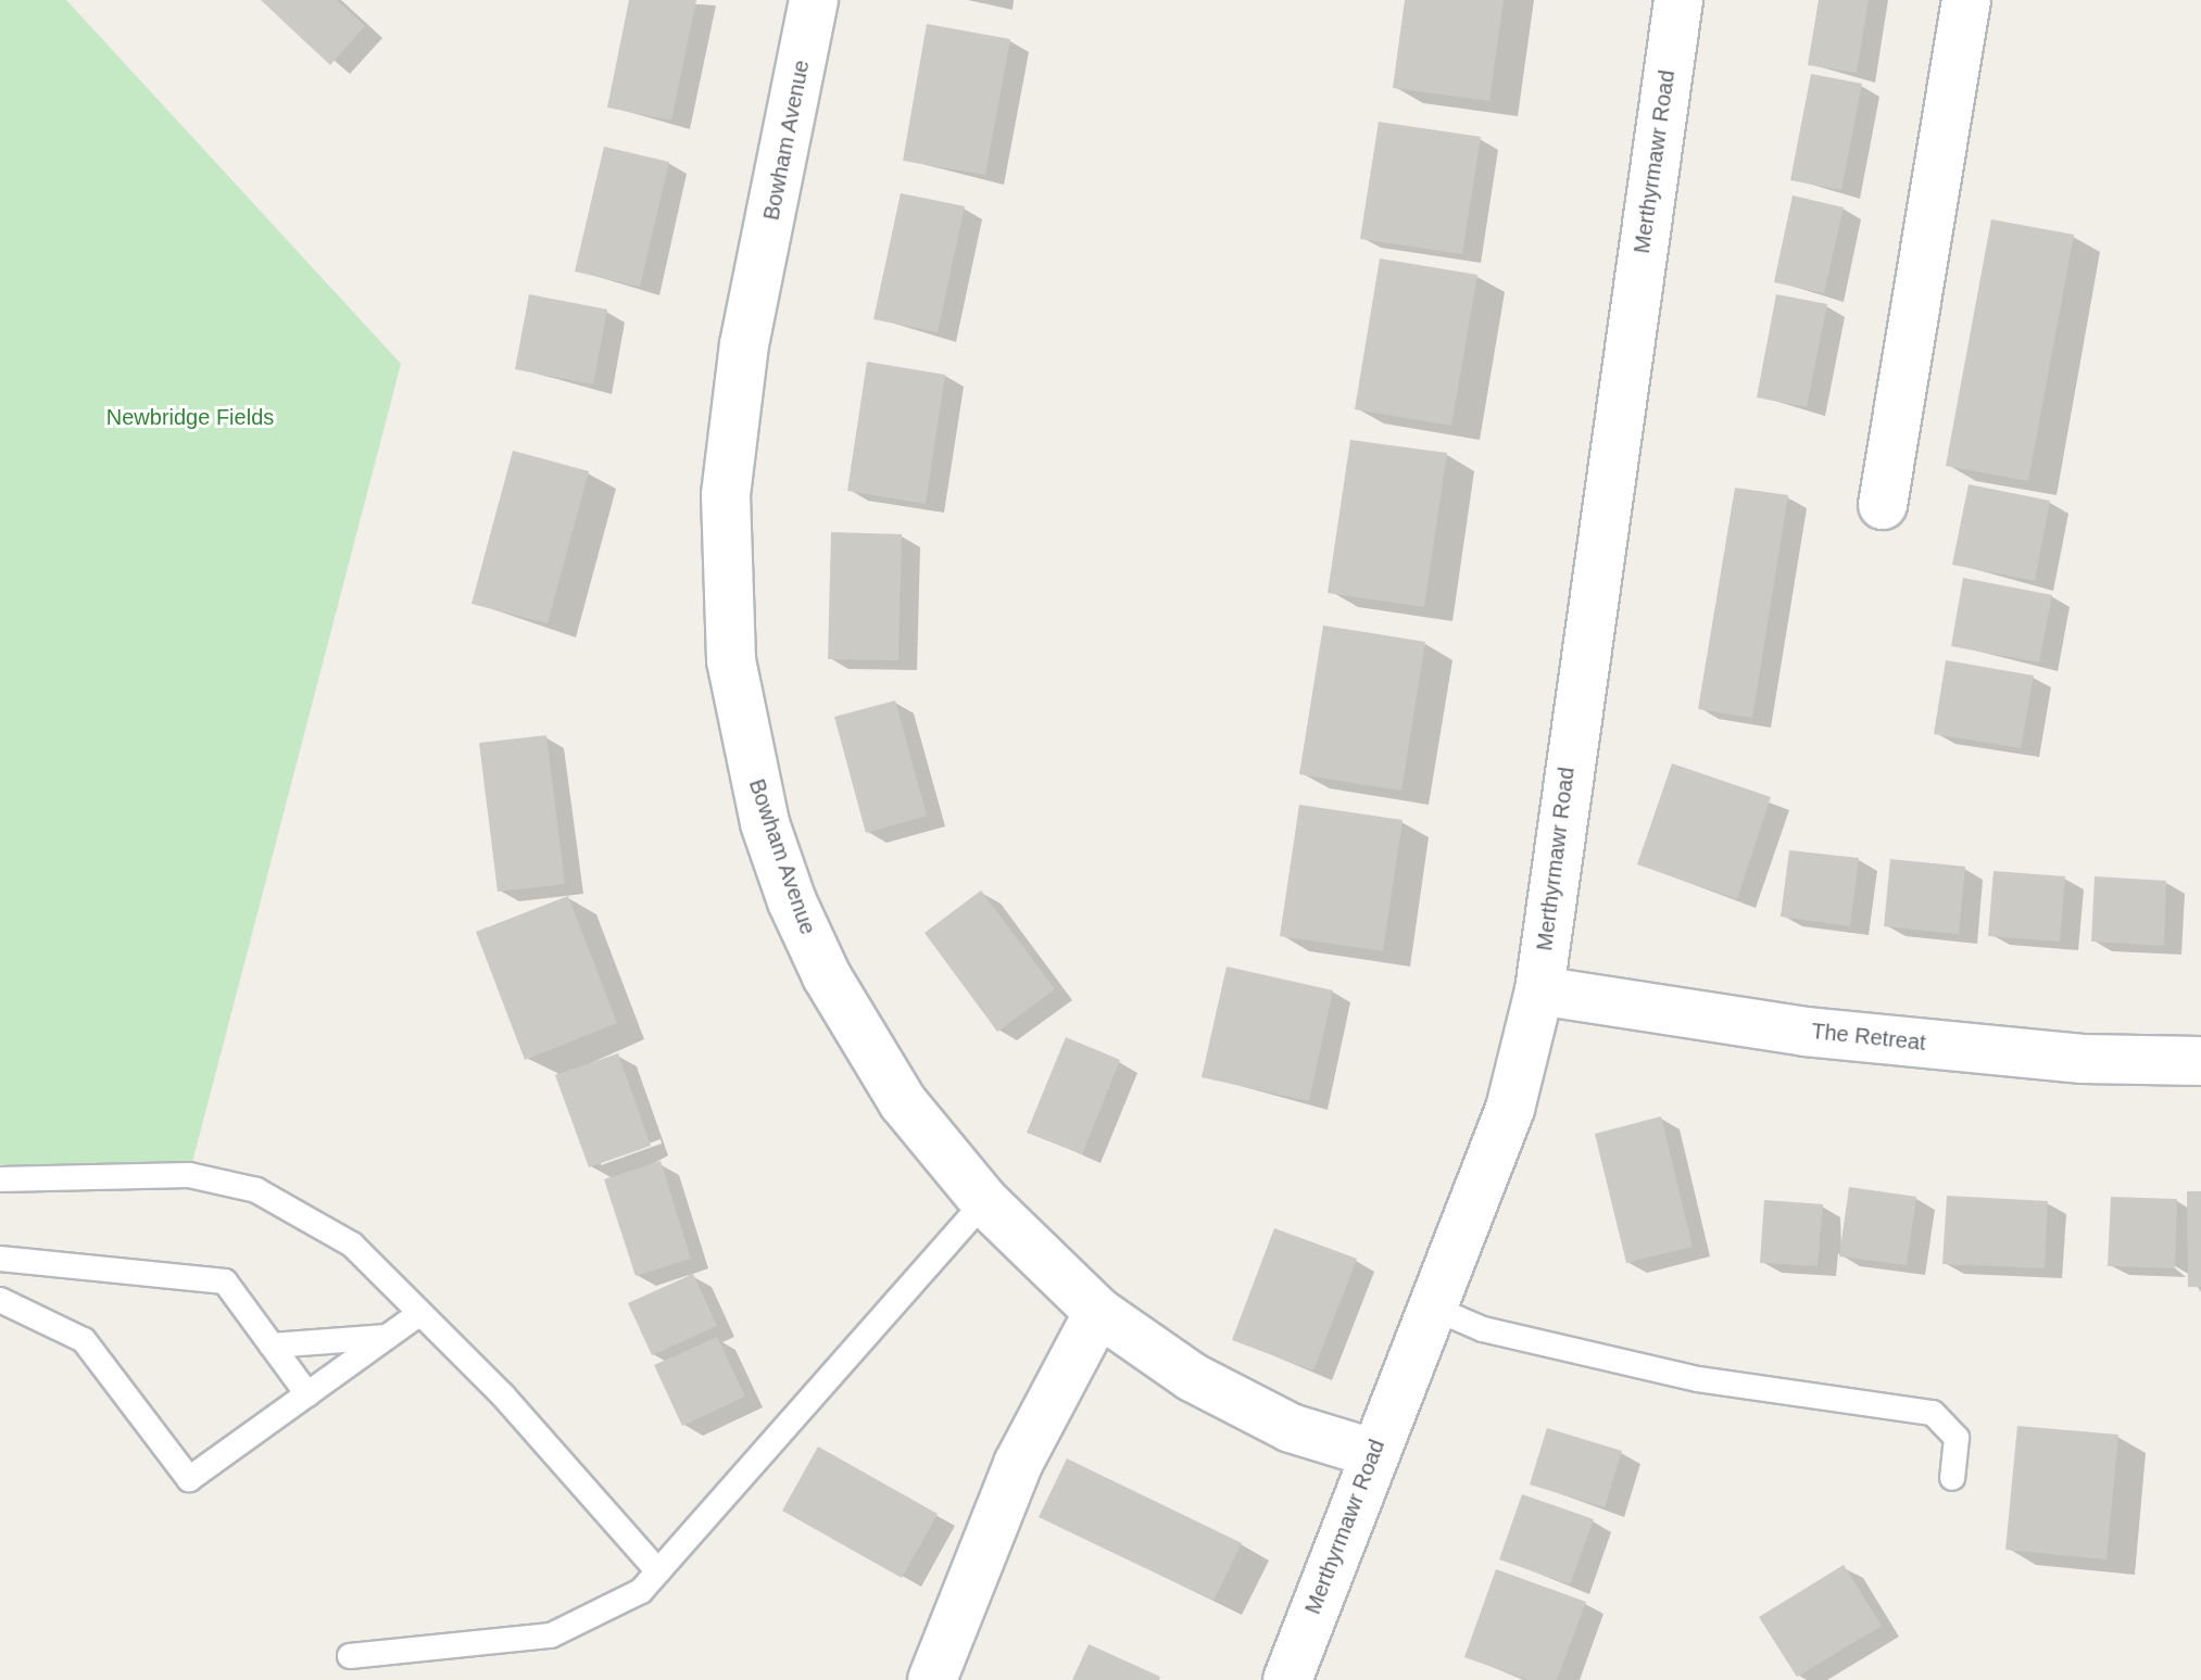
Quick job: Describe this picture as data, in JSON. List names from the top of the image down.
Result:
{
  "streets": {
    "street": ["Bowham Avenue", "Merthyrmawr Road", "The Retreat"]
  },
  "crossings": [
    ["Bowham Avenue", "Merthyrmawr Road"],
    ["Merthyrmawr Road", "The Retreat"]
  ],
  "parks": ["Newbridge Fields"]
}
